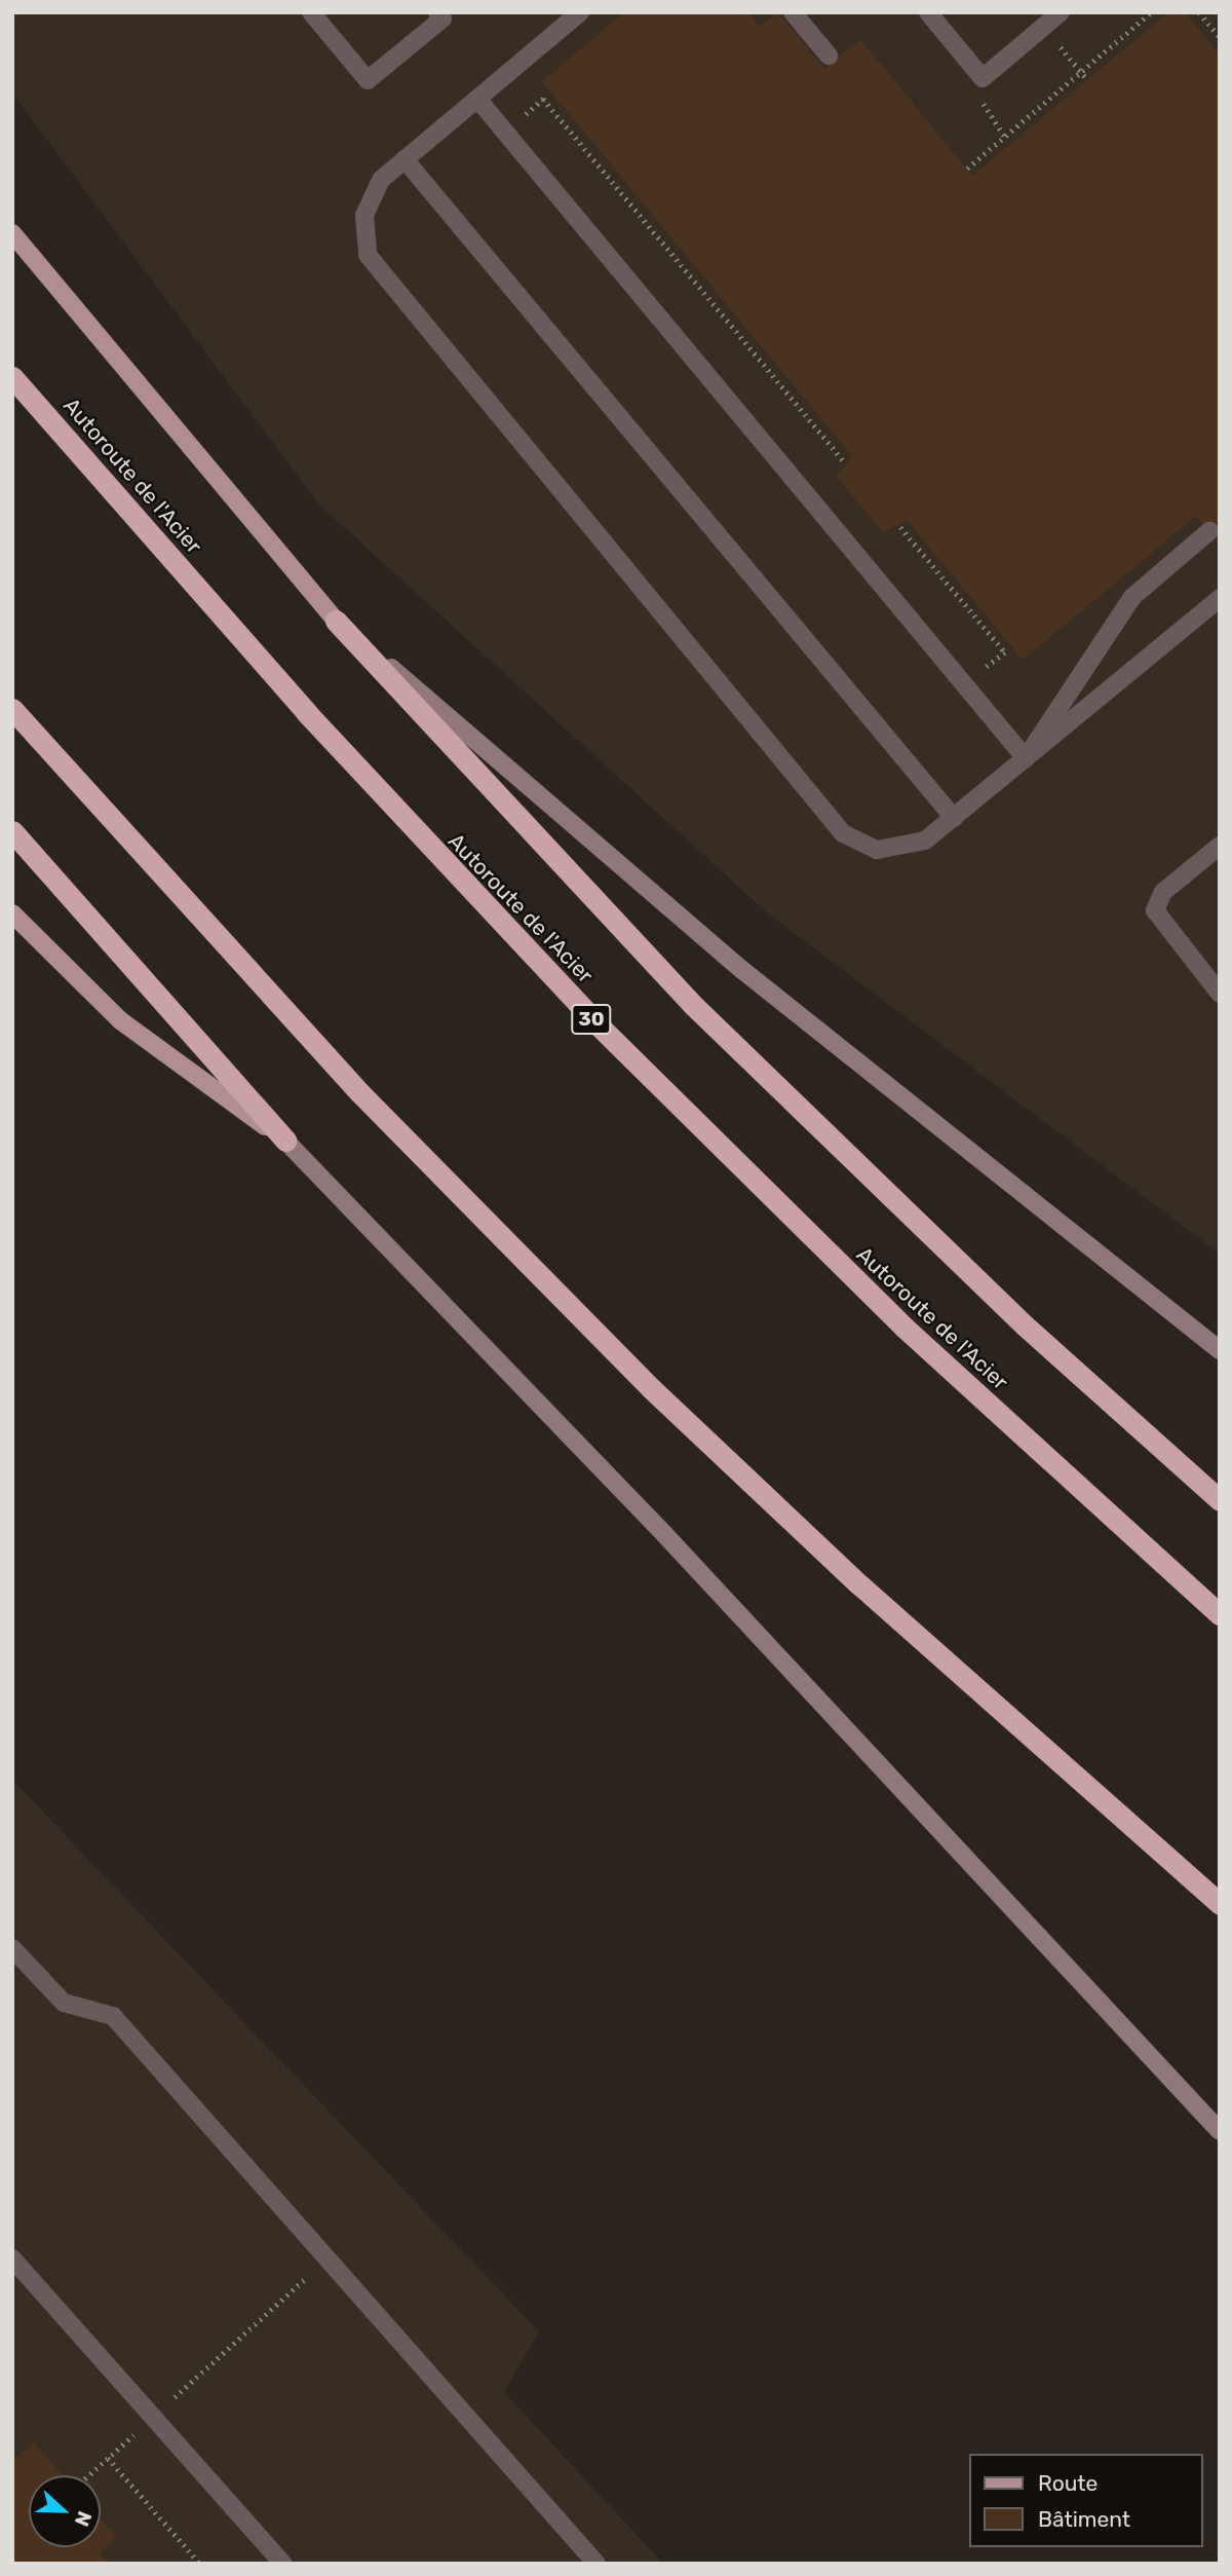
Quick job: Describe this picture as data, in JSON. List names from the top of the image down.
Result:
{
  "streets": {
    "highway": ["Autoroute de l'Acier", "30"]
  },
  "legend": ["Route", "Bâtiment"],
  "north": "right"
}
